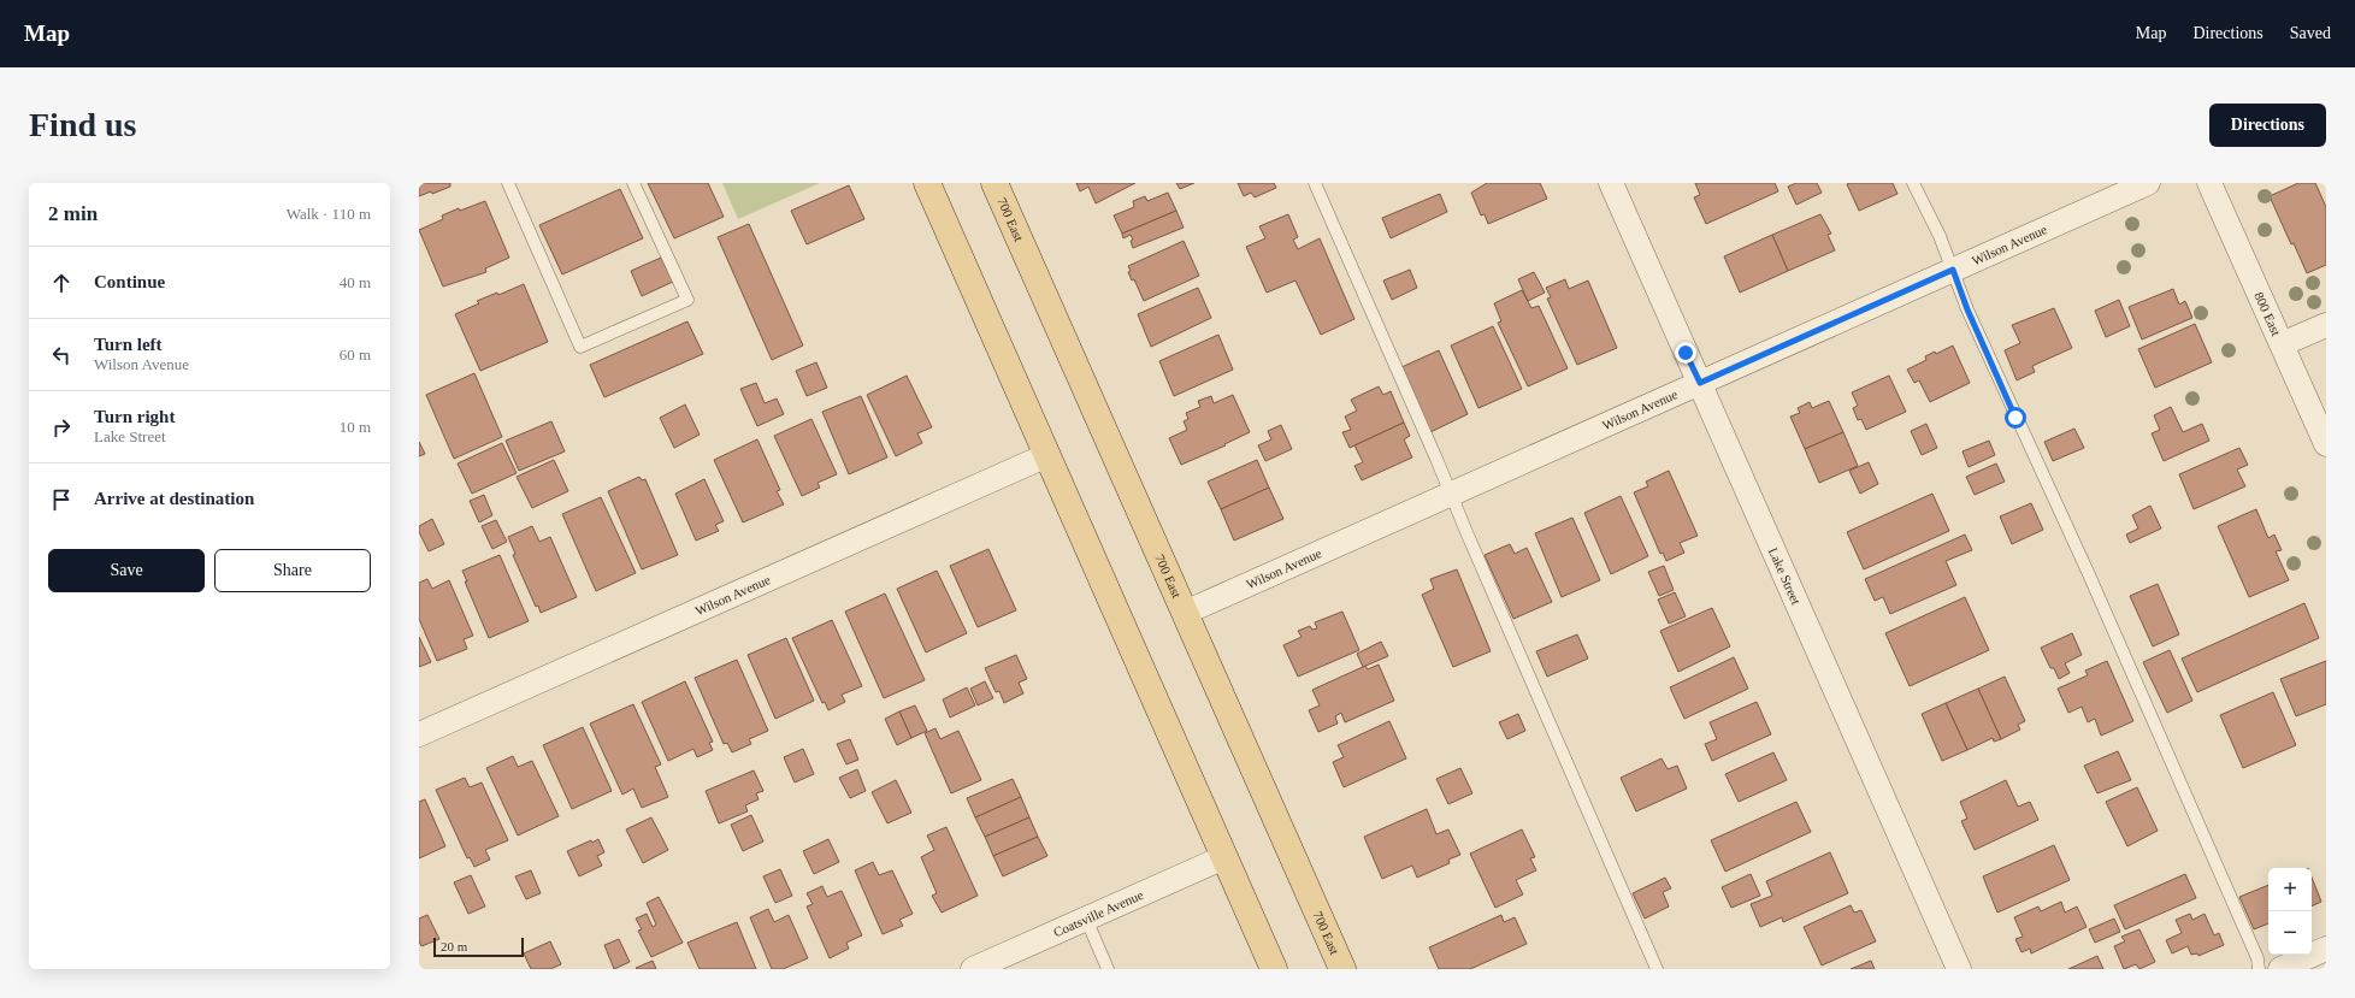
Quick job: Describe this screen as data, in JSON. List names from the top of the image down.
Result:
{
  "streets": {
    "main road": ["700 East"],
    "street": [
      "Wilson Avenue",
      "800 East",
      "Lake Street",
      "Coatsville Avenue"
    ]
  },
  "crossings": [
    ["700 East", "Wilson Avenue"],
    ["Wilson Avenue", "Lake Street"]
  ],
  "scale_bar": "20 m",
  "page": {
    "header": "Map",
    "nav": ["Map", "Directions", "Saved"],
    "buttons": [
      "Directions",
      ["Save", "Share"]
    ],
    "title": "Find us",
    "heading": ["2 min", "Walk · 110 m"],
    "list": [
      ["Continue", "40 m"],
      ["Turn left", "Wilson Avenue", "60 m"],
      ["Turn right", "Lake Street", "10 m"],
      "Arrive at destination"
    ],
    "map_buttons": ["+", "−"],
    "scale": "20 m"
  }
}
